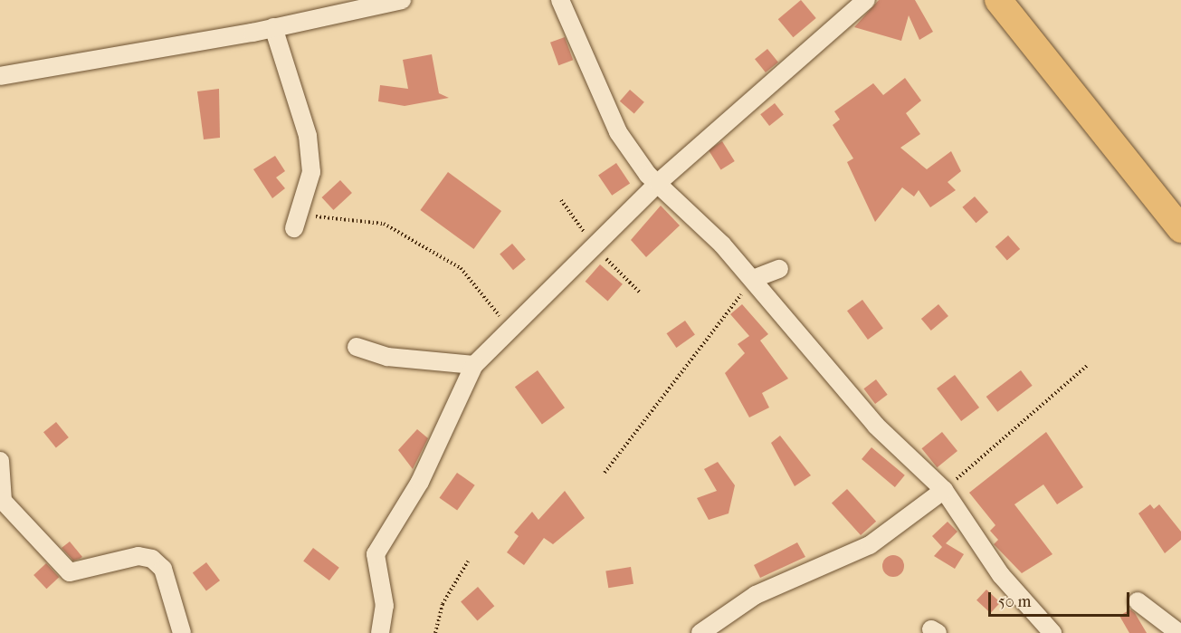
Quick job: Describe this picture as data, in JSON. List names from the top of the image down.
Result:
{
  "scale_bar": "50 m"
}
